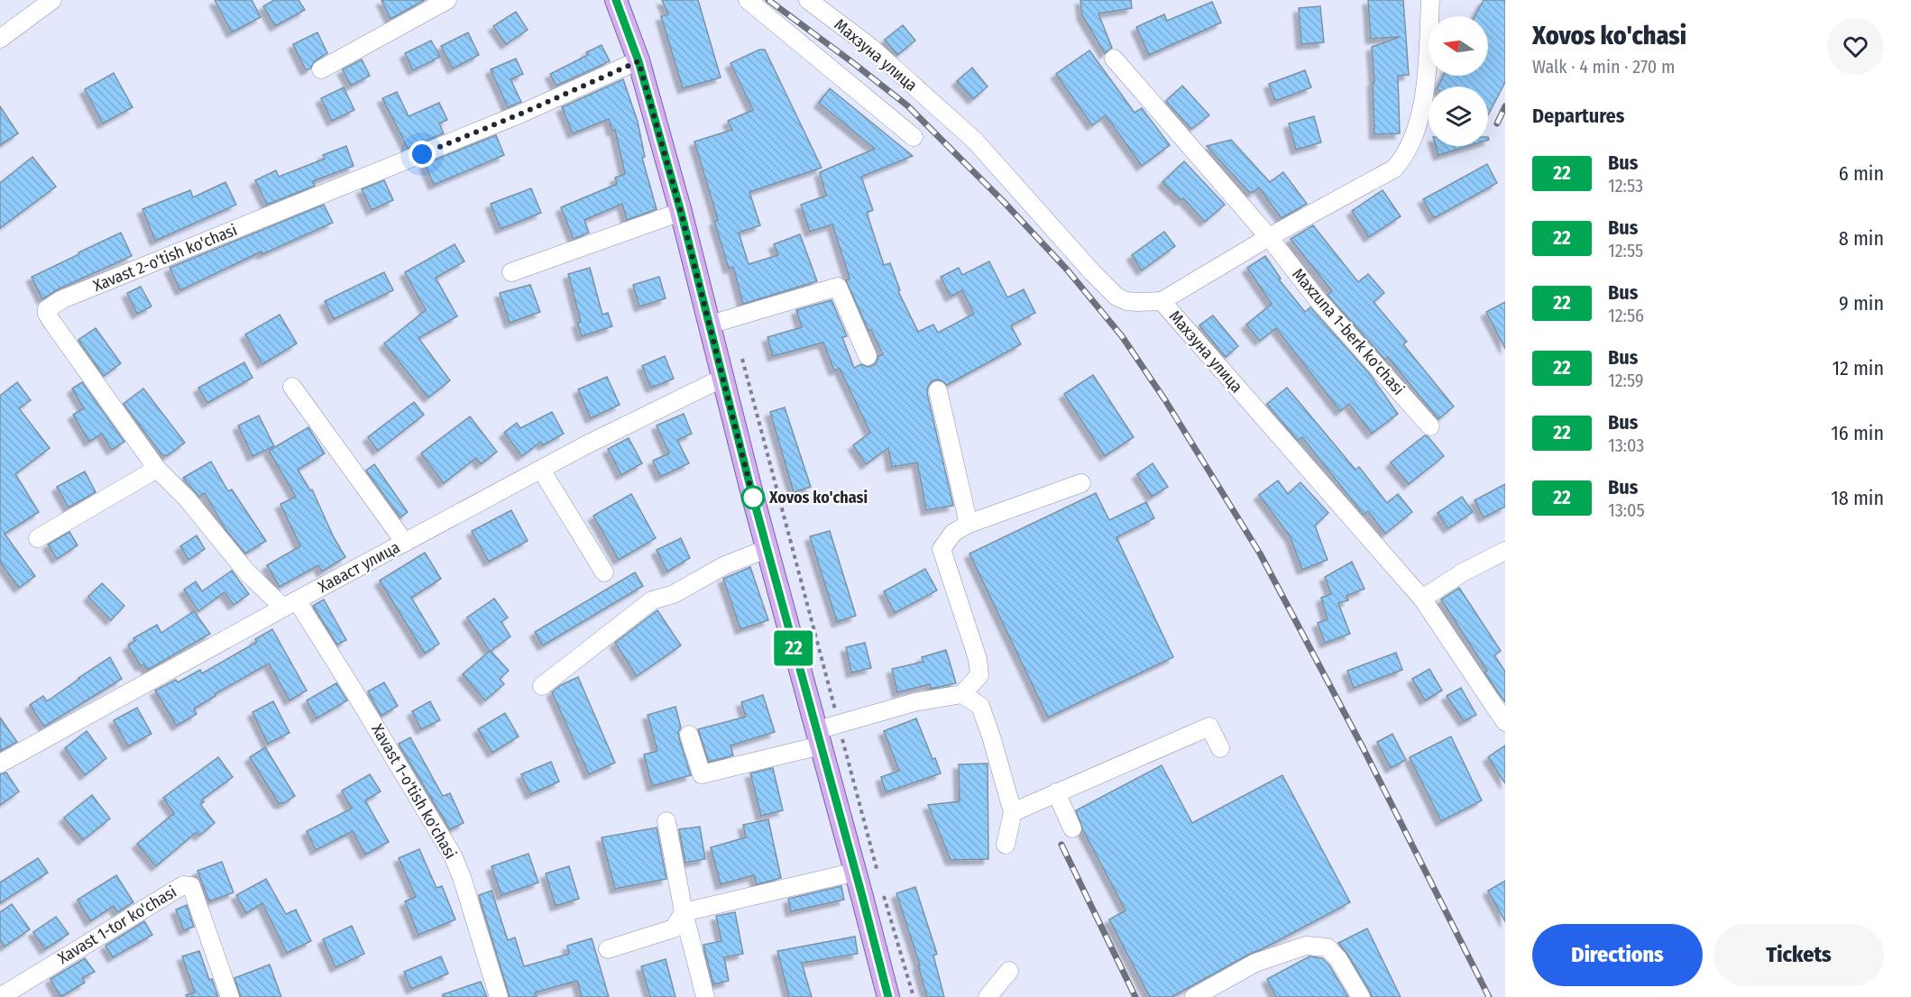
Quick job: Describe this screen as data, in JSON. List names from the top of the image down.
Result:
{
  "streets": {
    "street": [
      "Махзуна улица",
      "Xavast 2-o'tish ko'chasi",
      "Maxzuna 1-berk ko'chasi",
      "Хаваст улица",
      "Xavast 1-o'tish ko'chasi",
      "Xavast 1-tor ko'chasi"
    ]
  },
  "crossings": [
    ["Xavast 2-o'tish ko'chasi", "Хаваст улица"],
    ["Xavast 2-o'tish ko'chasi", "Xavast 1-o'tish ko'chasi"],
    ["Хаваст улица", "Xavast 1-o'tish ko'chasi"]
  ],
  "places": ["Xovos ko'chasi"],
  "lines": ["bus line 22"],
  "north": "left",
  "page": {
    "on_map": "22",
    "heading": [
      ["Xovos ko'chasi", "Walk · 4 min · 270 m"],
      "Departures"
    ],
    "list": [
      {
        "mark": "22",
        "name": "Bus",
        "note": "12:53",
        "value": "6 min"
      },
      {
        "mark": "22",
        "name": "Bus",
        "note": "12:55",
        "value": "8 min"
      },
      {
        "mark": "22",
        "name": "Bus",
        "note": "12:56",
        "value": "9 min"
      },
      {
        "mark": "22",
        "name": "Bus",
        "note": "12:59",
        "value": "12 min"
      },
      {
        "mark": "22",
        "name": "Bus",
        "note": "13:03",
        "value": "16 min"
      },
      {
        "mark": "22",
        "name": "Bus",
        "note": "13:05",
        "value": "18 min"
      }
    ],
    "buttons": ["Directions", "Tickets"]
  }
}
